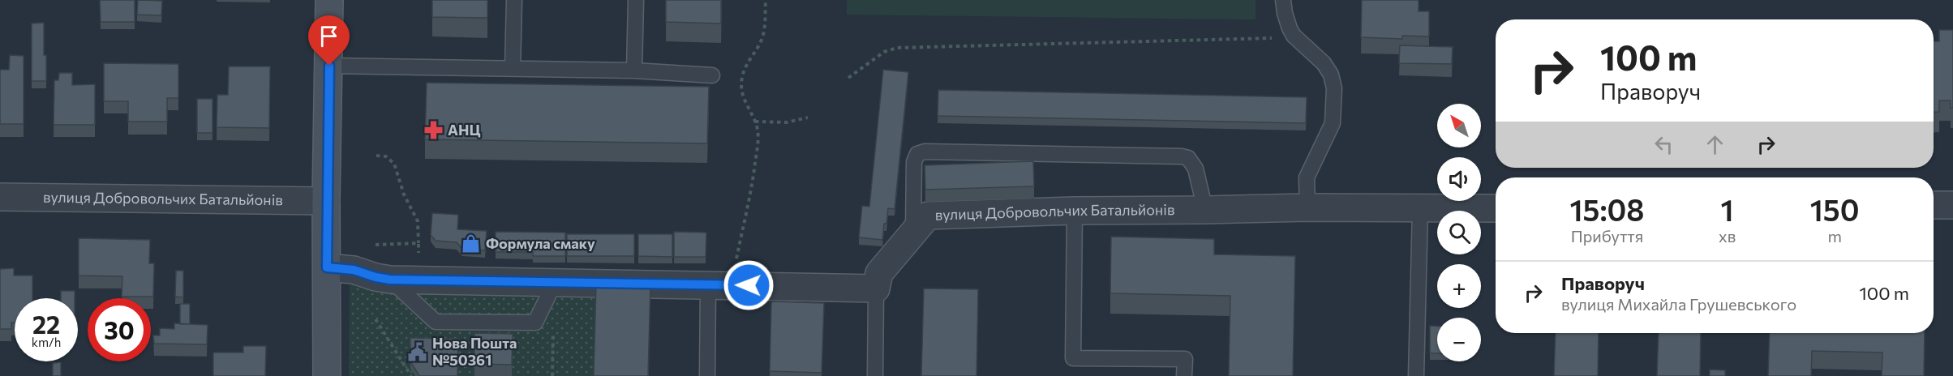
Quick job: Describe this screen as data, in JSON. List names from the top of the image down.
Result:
{
  "streets": {
    "street": ["вулиця Добровольчих Батальйонів"]
  },
  "places": {
    "pharmacy": ["АНЦ"],
    "shop": ["Формула смаку"],
    "public building": ["Нова Пошта №50361"]
  },
  "north": "top left",
  "page": {
    "turn": ["100 m", "Праворуч"],
    "map_buttons": ["+", "−"],
    "eta": [
      "15:08",
      "Прибуття",
      "1",
      "хв",
      "150",
      "m"
    ],
    "list": [
      {
        "name": "Праворуч",
        "note": "вулиця Михайла Грушевського",
        "value": "100 m"
      }
    ],
    "speed": "22 km/h",
    "limit": "30"
  }
}
